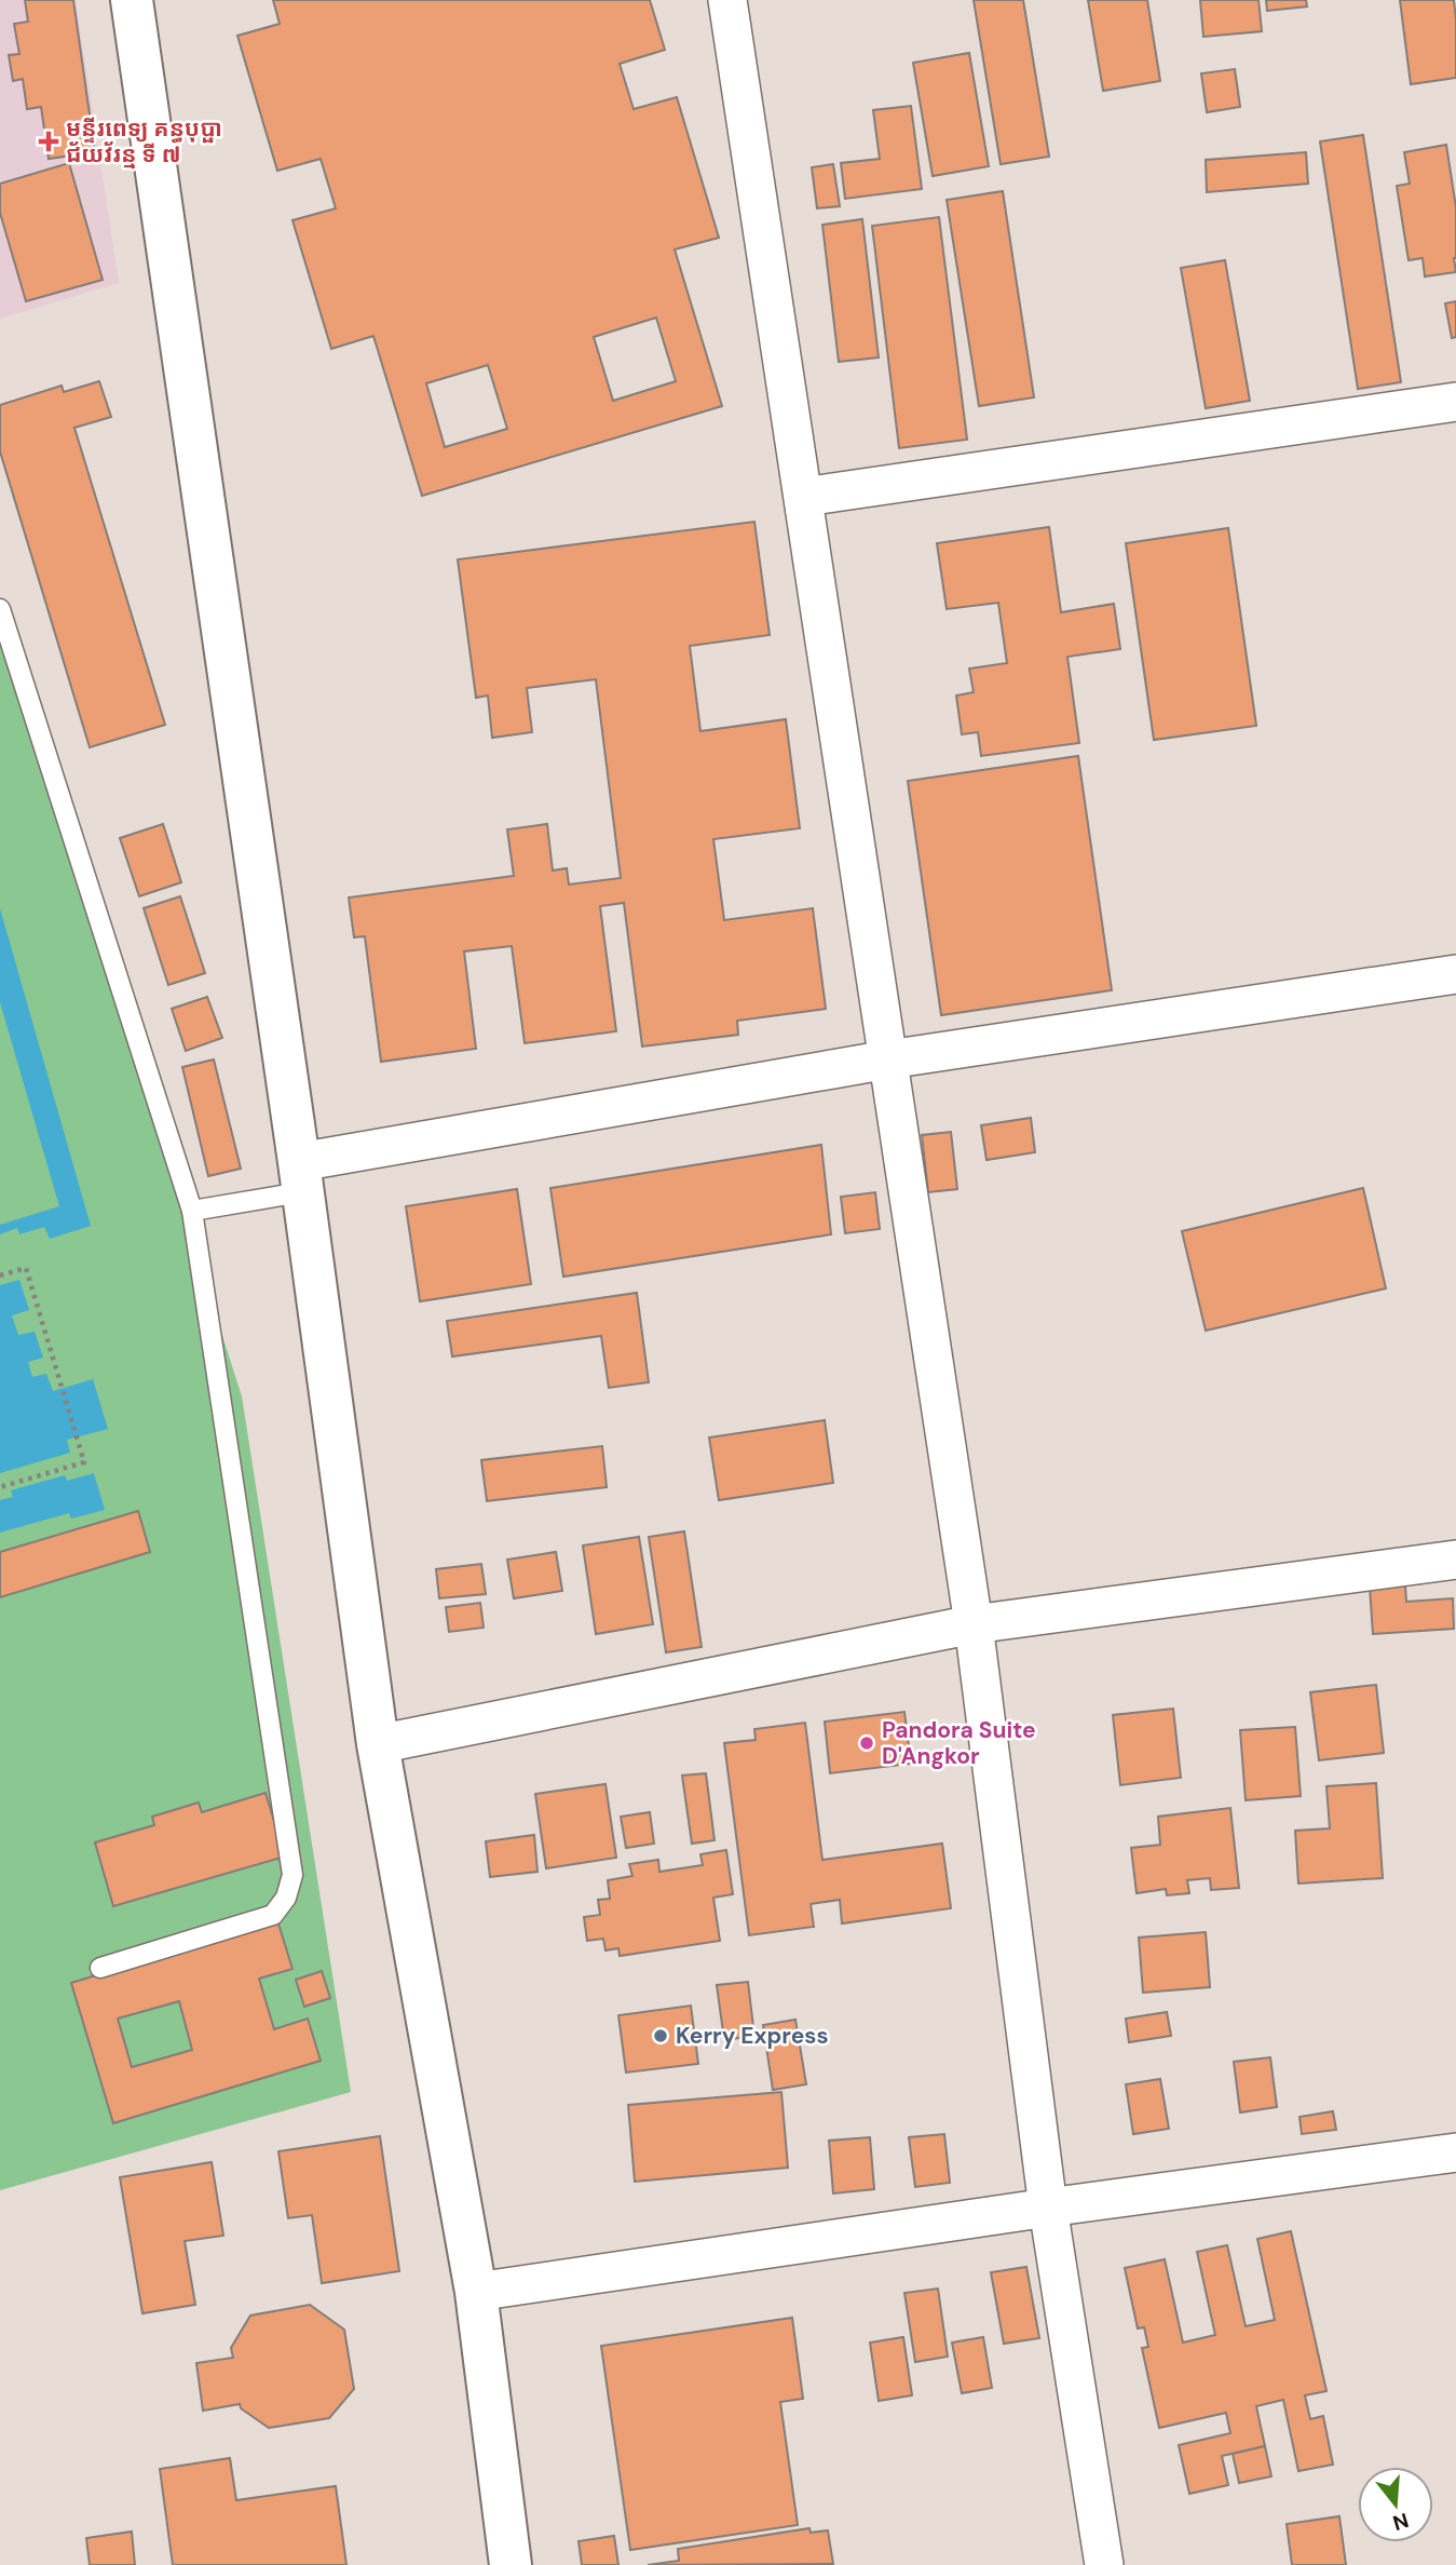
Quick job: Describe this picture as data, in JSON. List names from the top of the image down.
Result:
{
  "places": {
    "health": ["មន្ទីរពេទ្យ គន្ធបុប្ផា ជ័យវ័រន្ម ទី ៧"],
    "other": ["Pandora Suite D'Angkor", "Kerry Express"]
  },
  "north": "bottom"
}
